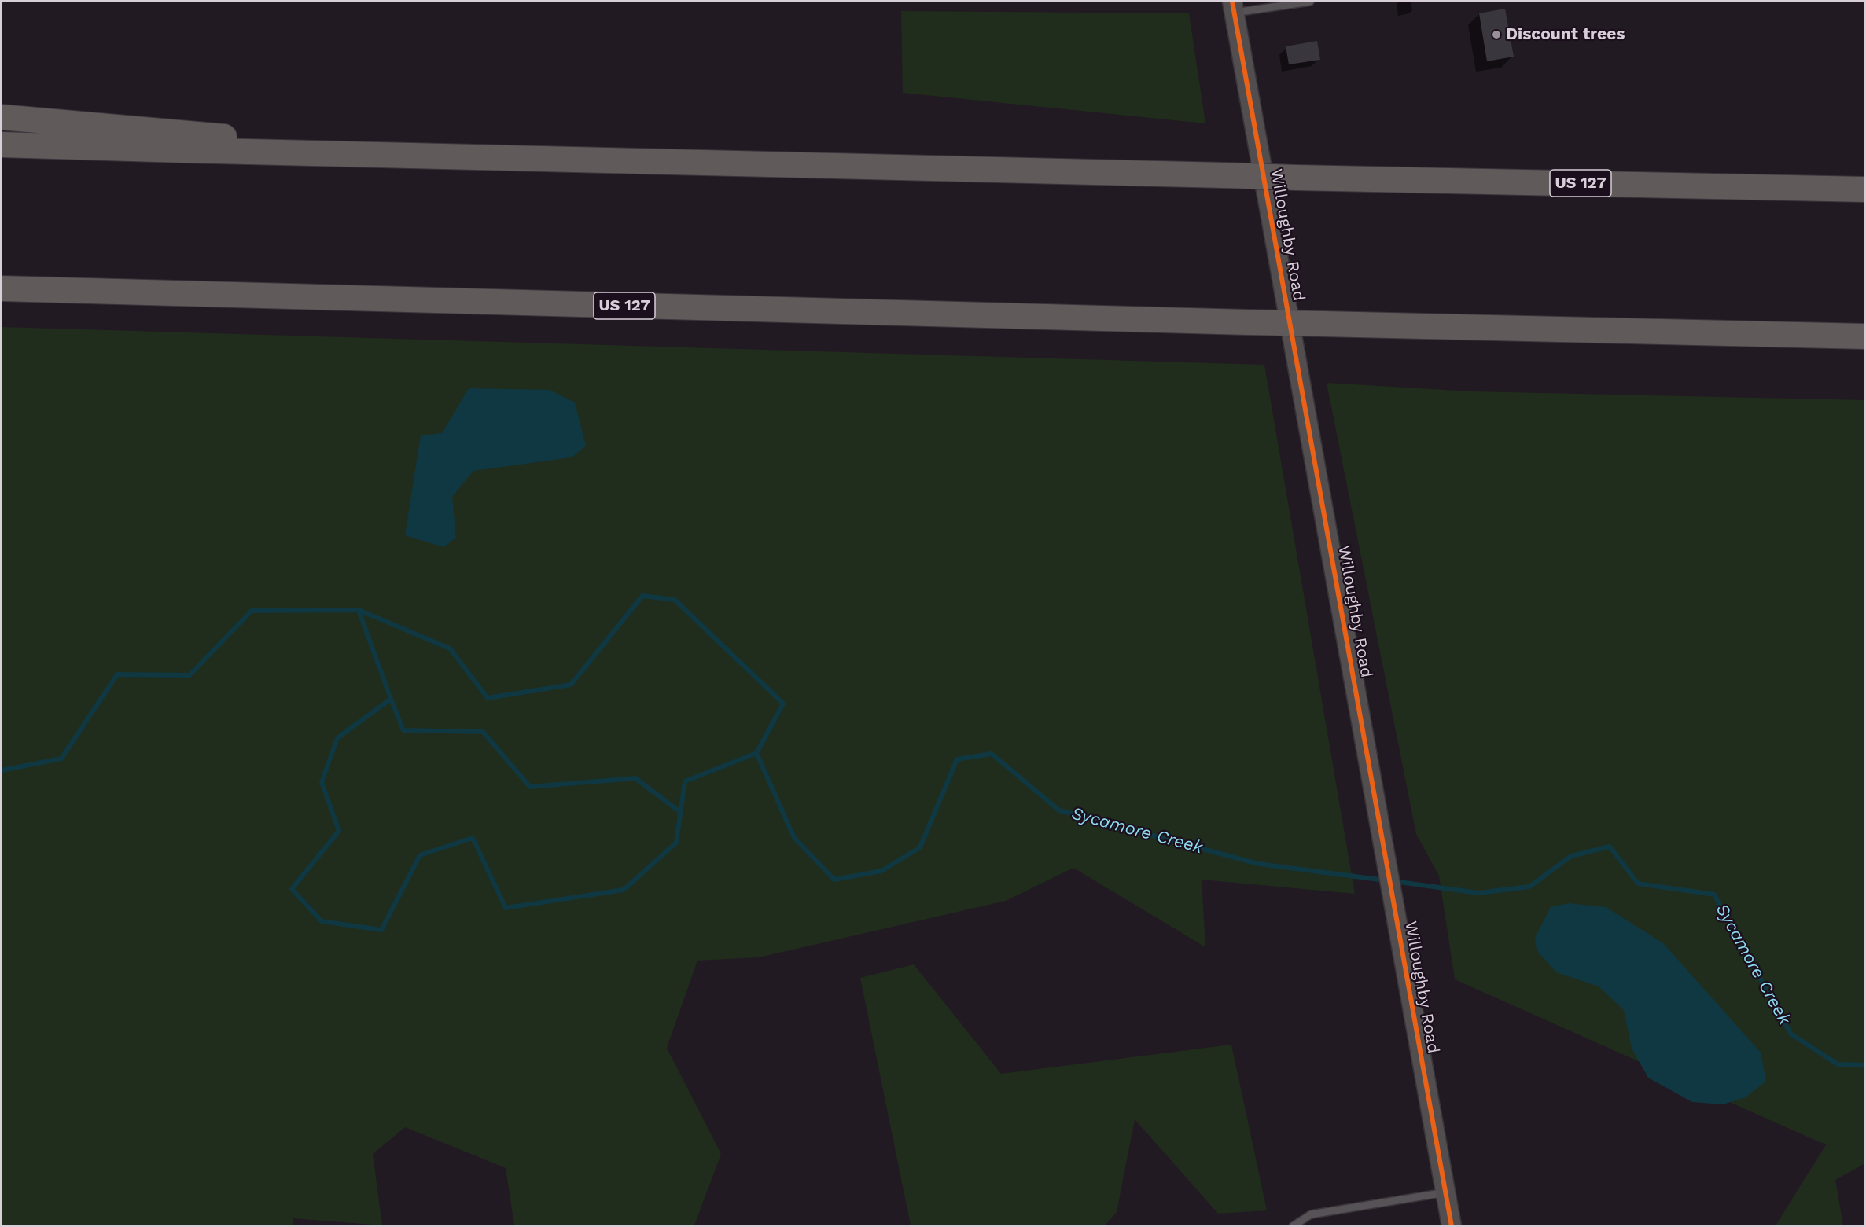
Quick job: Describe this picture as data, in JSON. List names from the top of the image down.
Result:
{
  "streets": {
    "highway": ["US 127"],
    "street": ["Willoughby Road"]
  },
  "water": ["Sycamore Creek"],
  "places": ["Discount trees"]
}
